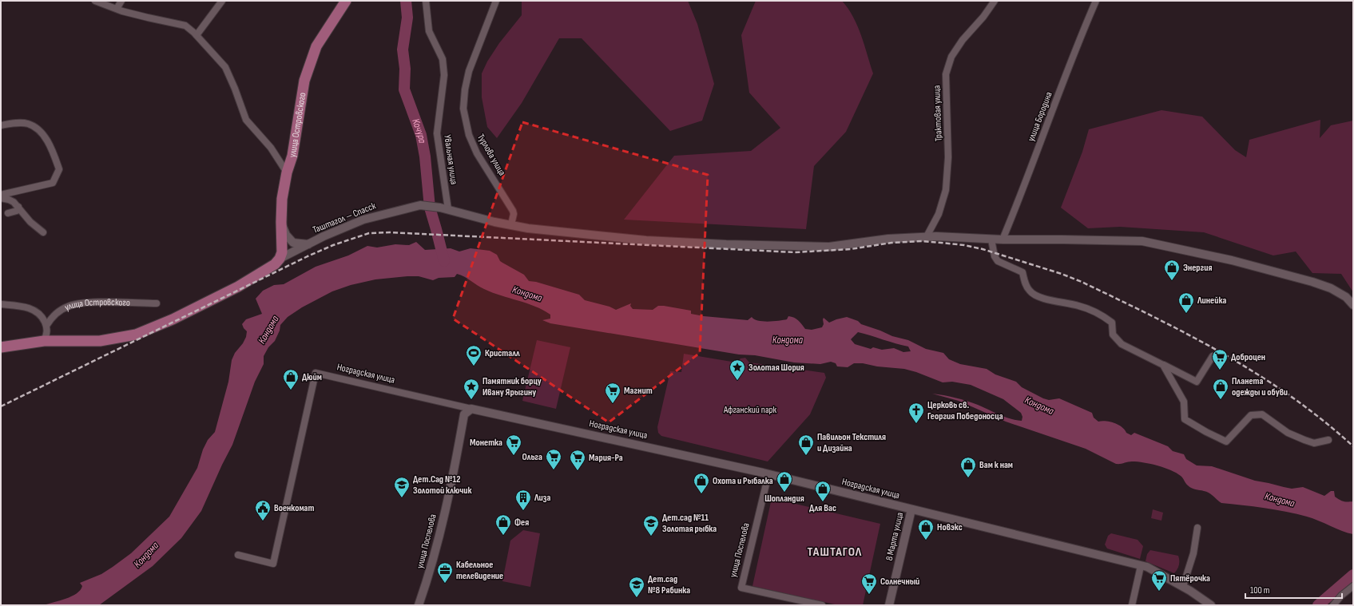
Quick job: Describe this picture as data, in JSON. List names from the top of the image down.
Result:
{
  "streets": {
    "main road": ["улица Островского"],
    "street": [
      "Трактовая улица",
      "улица Бородина",
      "Турлова улица",
      "Увальная улица",
      "Таштагол — Спасск",
      "Ноградская улица",
      "8 Марта улица",
      "улица Поспелова"
    ]
  },
  "crossings": [
    ["улица Островского", "Таштагол — Спасск"],
    ["Увальная улица", "Таштагол — Спасск"],
    ["Ноградская улица", "8 Марта улица"],
    ["Ноградская улица", "улица Поспелова"]
  ],
  "districts": ["ТАШТАГОЛ"],
  "water": ["Кочура", "Кондома"],
  "parks": ["Афганский парк"],
  "places": {
    "shop": [
      "Энергия",
      "Линейка",
      "Дюйм",
      "Планета одежды и обуви",
      "Павильон Текстиля и Дизайна",
      "Вам к нам",
      "Шопландия",
      "Охота и Рыбалка",
      "Для Вас",
      "Фея",
      "Новэкс"
    ],
    "sports": ["Кристалл"],
    "supermarket": [
      "Доброцен",
      "Магнит",
      "Монетка",
      "Ольга",
      "Мария-Ра",
      "Пятёрочка",
      "Солнечный"
    ],
    "place": ["Золотая Шория", "Памятник борцу Ивану Ярыгину"],
    "church": ["Церковь св. Георгия Победоносца"],
    "school or university": ["Дет.Сад №12 Золотой ключик", "Дет.сад №11 Золотая рыбка", "Дет.сад №8 Рябинка"],
    "building": ["Лиза"],
    "public building": ["Военкомат"],
    "office": ["Кабельное телевидение"]
  },
  "scale_bar": "100 m"
}
